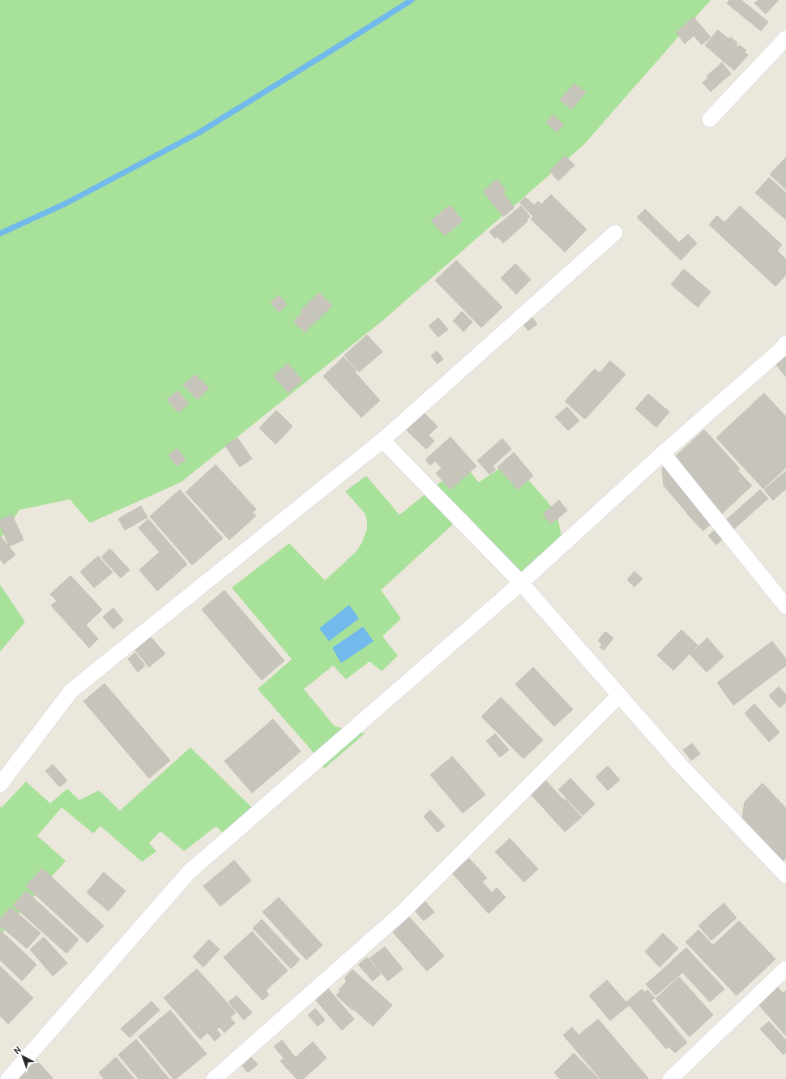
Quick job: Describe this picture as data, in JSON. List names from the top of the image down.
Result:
{
  "north": "top left"
}
